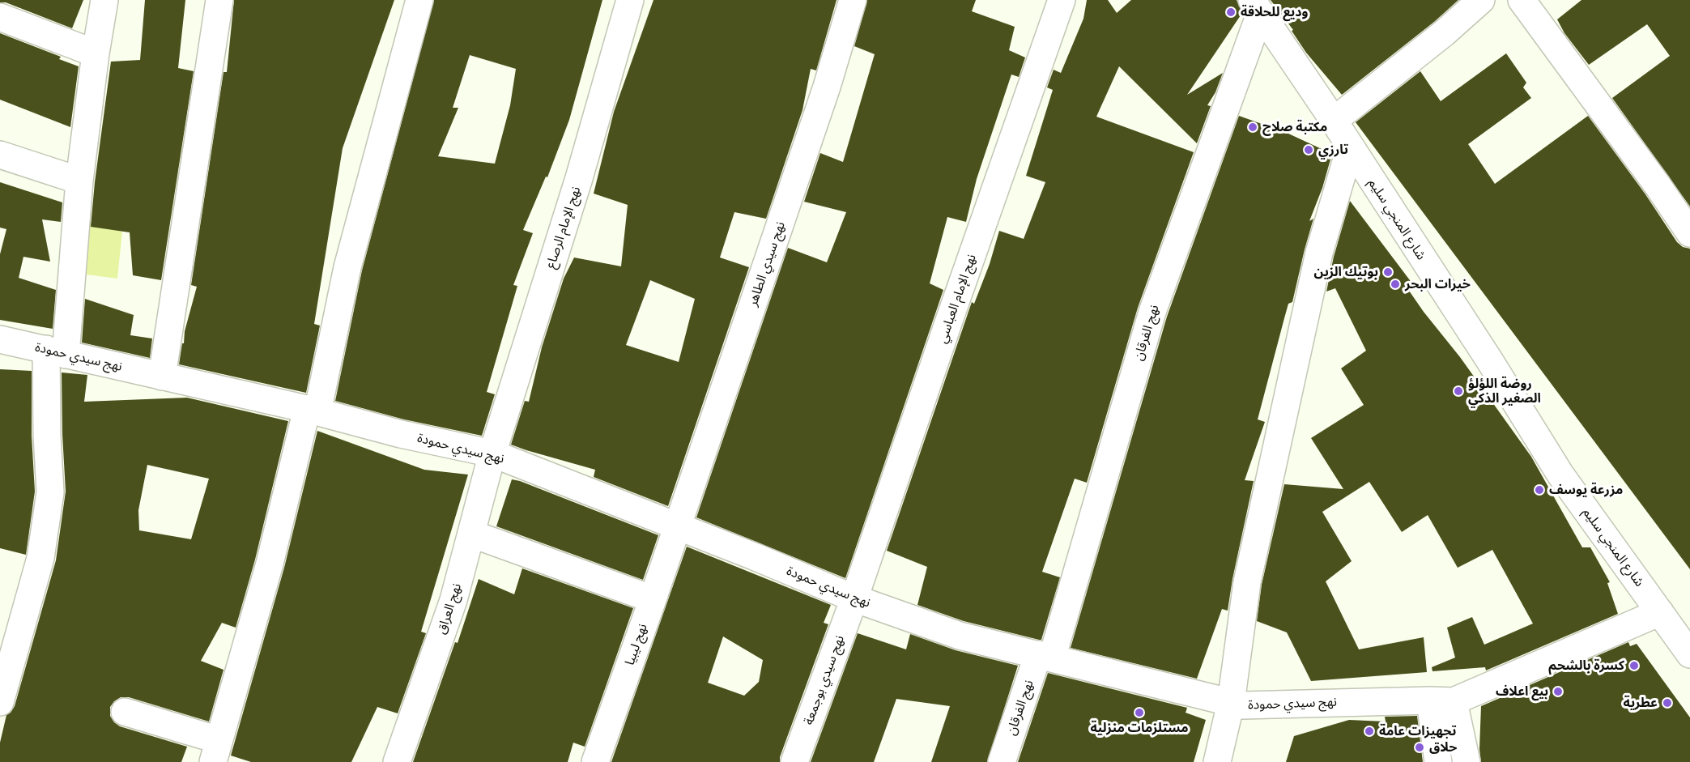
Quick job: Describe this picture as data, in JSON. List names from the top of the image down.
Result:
{
  "streets": {
    "street": [
      "شارع المنجي سليم",
      "نهج الإمام الرصاع",
      "نهج سيدي الطاهر",
      "نهج الإمام العباسي",
      "نهج الفرقان",
      "نهج سيدي حمودة",
      "نهج العراق",
      "نهج ليبيا",
      "نهج سيدي بوجمعة"
    ]
  },
  "crossings": [
    ["شارع المنجي سليم", "نهج الفرقان"],
    ["شارع المنجي سليم", "نهج سيدي حمودة"],
    ["نهج الإمام الرصاع", "نهج سيدي حمودة"],
    ["نهج الإمام الرصاع", "نهج العراق"],
    ["نهج سيدي الطاهر", "نهج سيدي حمودة"],
    ["نهج سيدي الطاهر", "نهج ليبيا"],
    ["نهج الإمام العباسي", "نهج سيدي حمودة"],
    ["نهج الإمام العباسي", "نهج سيدي بوجمعة"],
    ["نهج الفرقان", "نهج سيدي حمودة"],
    ["نهج سيدي حمودة", "نهج العراق"],
    ["نهج سيدي حمودة", "نهج ليبيا"],
    ["نهج سيدي حمودة", "نهج سيدي بوجمعة"]
  ],
  "places": [
    "وديع للحلاقة",
    "مكتبة صلاح",
    "تارزي",
    "بوتيك الزين",
    "خيرات البحر",
    "روضة اللؤلؤ الصغير الذكي",
    "مزرعة يوسف",
    "كسرة بالشحم",
    "بيع اعلاف",
    "عطرية",
    "مستلزمات منزلية",
    "تجهيزات عامة",
    "حلاق"
  ]
}
